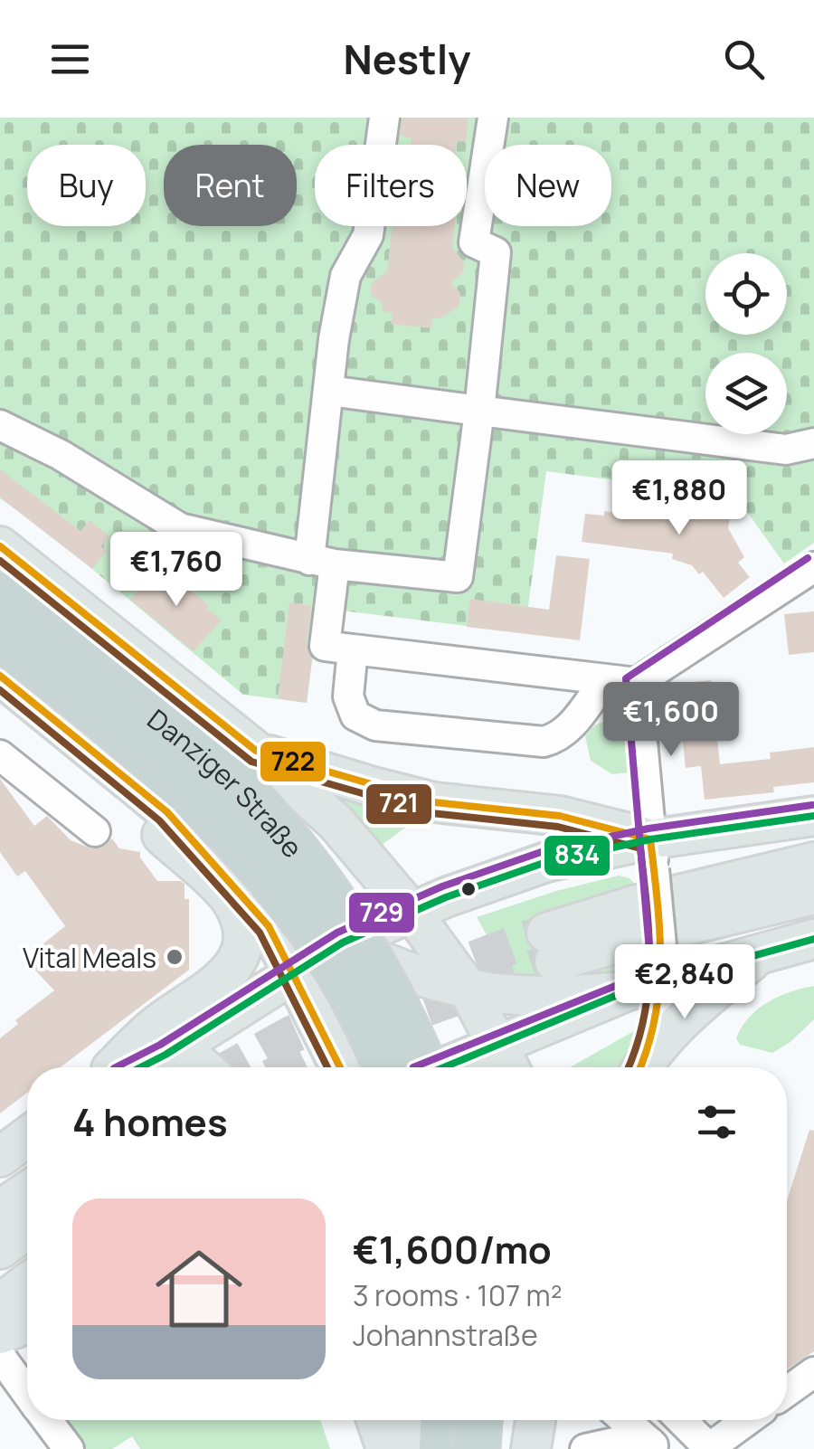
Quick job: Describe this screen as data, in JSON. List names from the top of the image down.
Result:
{
  "streets": {
    "highway": ["Danziger Straße"]
  },
  "places": ["Vital Meals"],
  "lines": [
    "transit line 722",
    "transit line 729",
    "transit line 721",
    "transit line 834"
  ],
  "page": {
    "header": "Nestly",
    "chip": [
      "Buy",
      "Rent",
      "Filters",
      "New"
    ],
    "price": [
      "€1,880",
      "€1,760",
      "€1,600",
      "€2,840"
    ],
    "heading": "4 homes",
    "list": [
      {
        "name": "€1,600/mo",
        "note": "3 rooms · 107 m² · Johannstraße"
      }
    ]
  }
}
